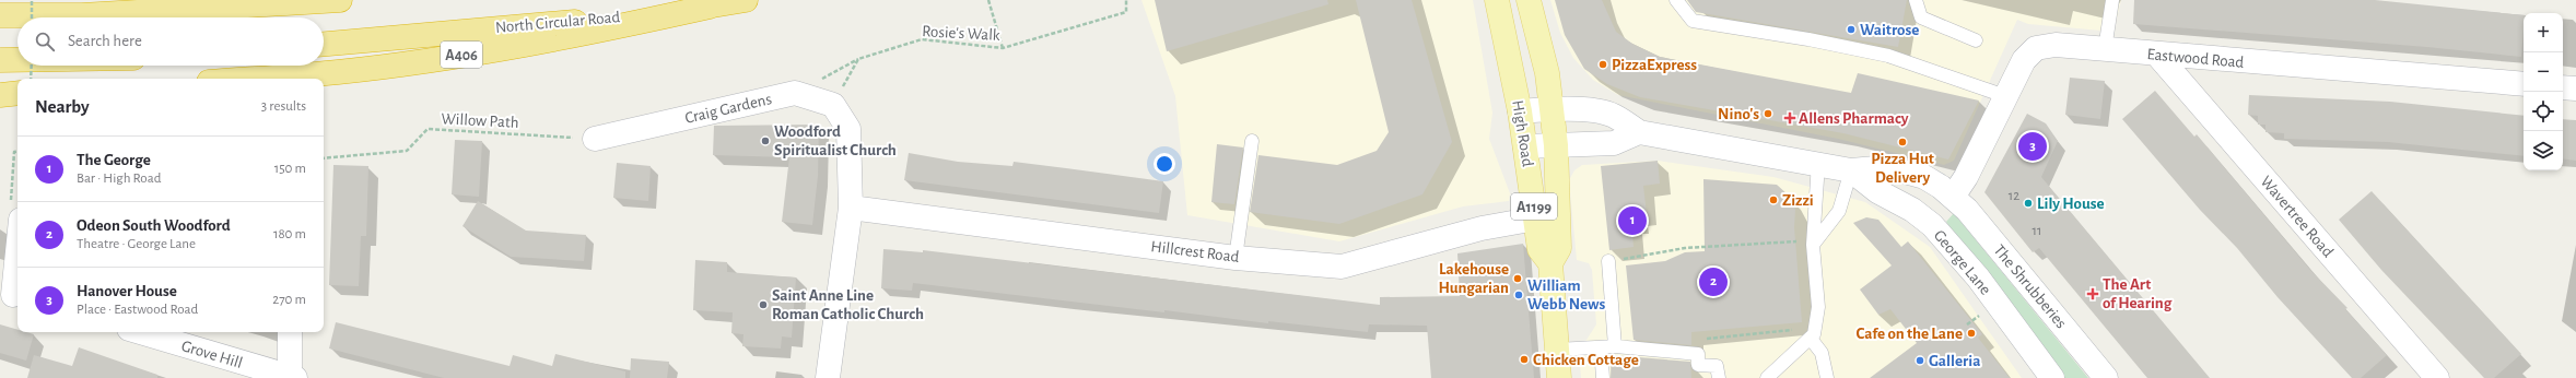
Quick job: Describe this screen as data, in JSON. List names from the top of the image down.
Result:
{
  "streets": {
    "highway": ["North Circular Road", "A406"],
    "main road": ["High Road", "A1199"],
    "street": [
      "Eastwood Road",
      "Craig Gardens",
      "Wavertree Road",
      "Hillcrest Road",
      "George Lane",
      "The Shrubberies",
      "Grove Hill"
    ],
    "path": ["Rosie's Walk", "Willow Path"]
  },
  "crossings": [
    ["North Circular Road", "A406"],
    ["Rosie's Walk", "Craig Gardens"],
    ["Eastwood Road", "Wavertree Road"],
    ["Eastwood Road", "George Lane"],
    ["Eastwood Road", "The Shrubberies"],
    ["Craig Gardens", "Willow Path"],
    ["High Road", "Hillcrest Road"],
    ["High Road", "George Lane"],
    ["George Lane", "The Shrubberies"]
  ],
  "places": {
    "other": [
      "Waitrose",
      "PizzaExpress",
      "Nino's",
      "Woodford Spiritualist Church",
      "Pizza Hut Delivery",
      "Zizzi",
      "Lily House",
      "Lakehouse Hungarian",
      "William Webb News",
      "Saint Anne Line Roman Catholic Church",
      "Cafe on the Lane",
      "Chicken Cottage",
      "Galleria"
    ],
    "health": ["Allens Pharmacy", "The Art of Hearing"]
  },
  "house_numbers": ["12", "11"],
  "page": {
    "map_buttons": ["+", "−"],
    "search": "Search here",
    "heading": ["Nearby", "3 results"],
    "pins": ["3", "1", "2"],
    "list": [
      {
        "mark": "1",
        "name": "The George",
        "note": "Bar · High Road",
        "value": "150 m"
      },
      {
        "mark": "2",
        "name": "Odeon South Woodford",
        "note": "Theatre · George Lane",
        "value": "180 m"
      },
      {
        "mark": "3",
        "name": "Hanover House",
        "note": "Place · Eastwood Road",
        "value": "270 m"
      }
    ]
  }
}
